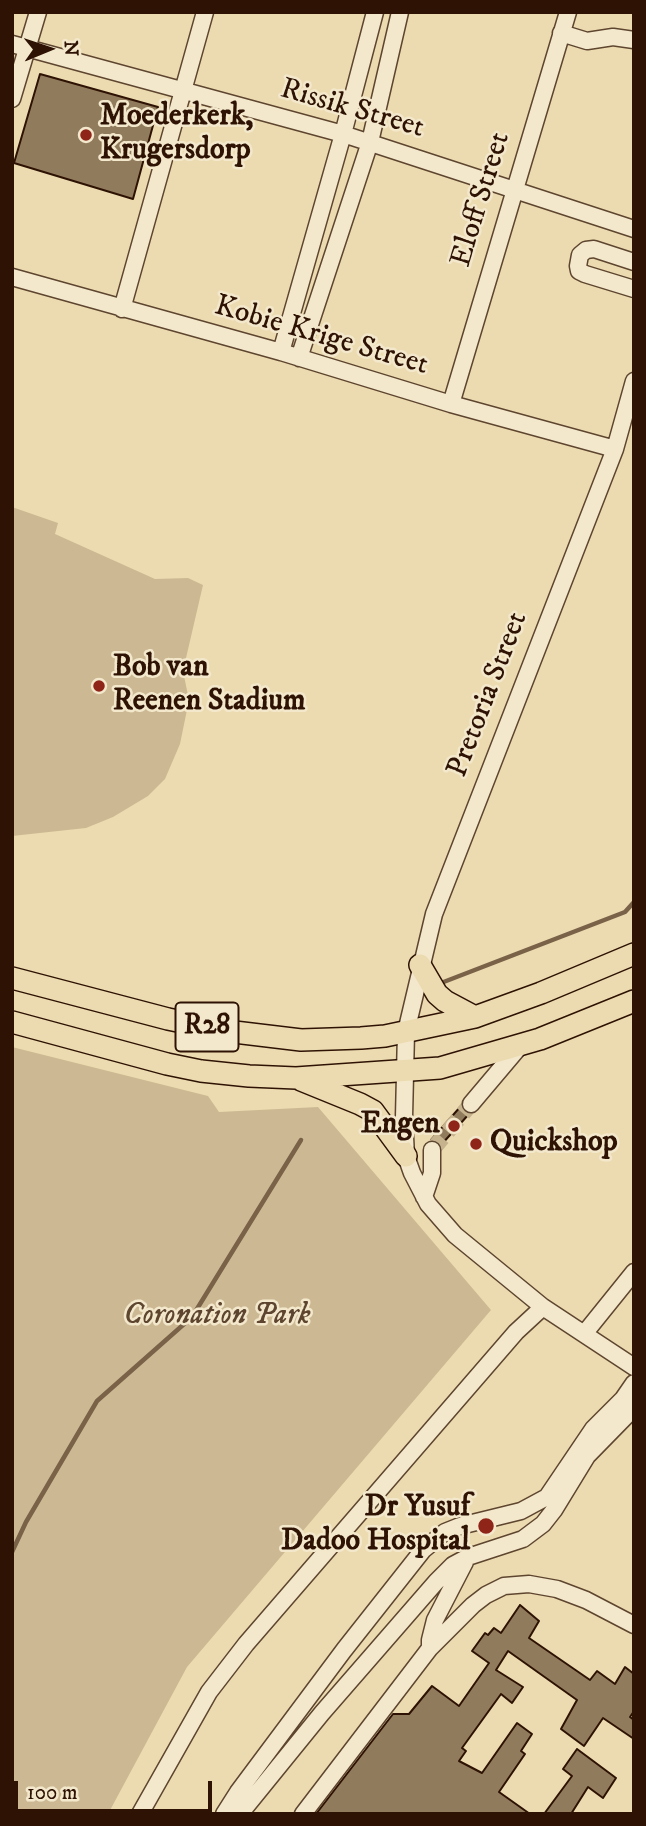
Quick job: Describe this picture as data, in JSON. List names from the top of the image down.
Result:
{
  "streets": {
    "main road": ["R28"],
    "street": [
      "Rissik Street",
      "Eloff Street",
      "Kobie Krige Street",
      "Pretoria Street"
    ]
  },
  "crossings": [
    ["Rissik Street", "Eloff Street"],
    ["Eloff Street", "Kobie Krige Street"],
    ["Kobie Krige Street", "Pretoria Street"],
    ["Pretoria Street", "R28"]
  ],
  "parks": ["Coronation Park"],
  "places": [
    "Moederkerk, Krugersdorp",
    "Bob van Reenen Stadium",
    "Engen",
    "Quickshop",
    "Dr Yusuf Dadoo Hospital"
  ],
  "scale_bar": "100 m",
  "north": "right"
}
